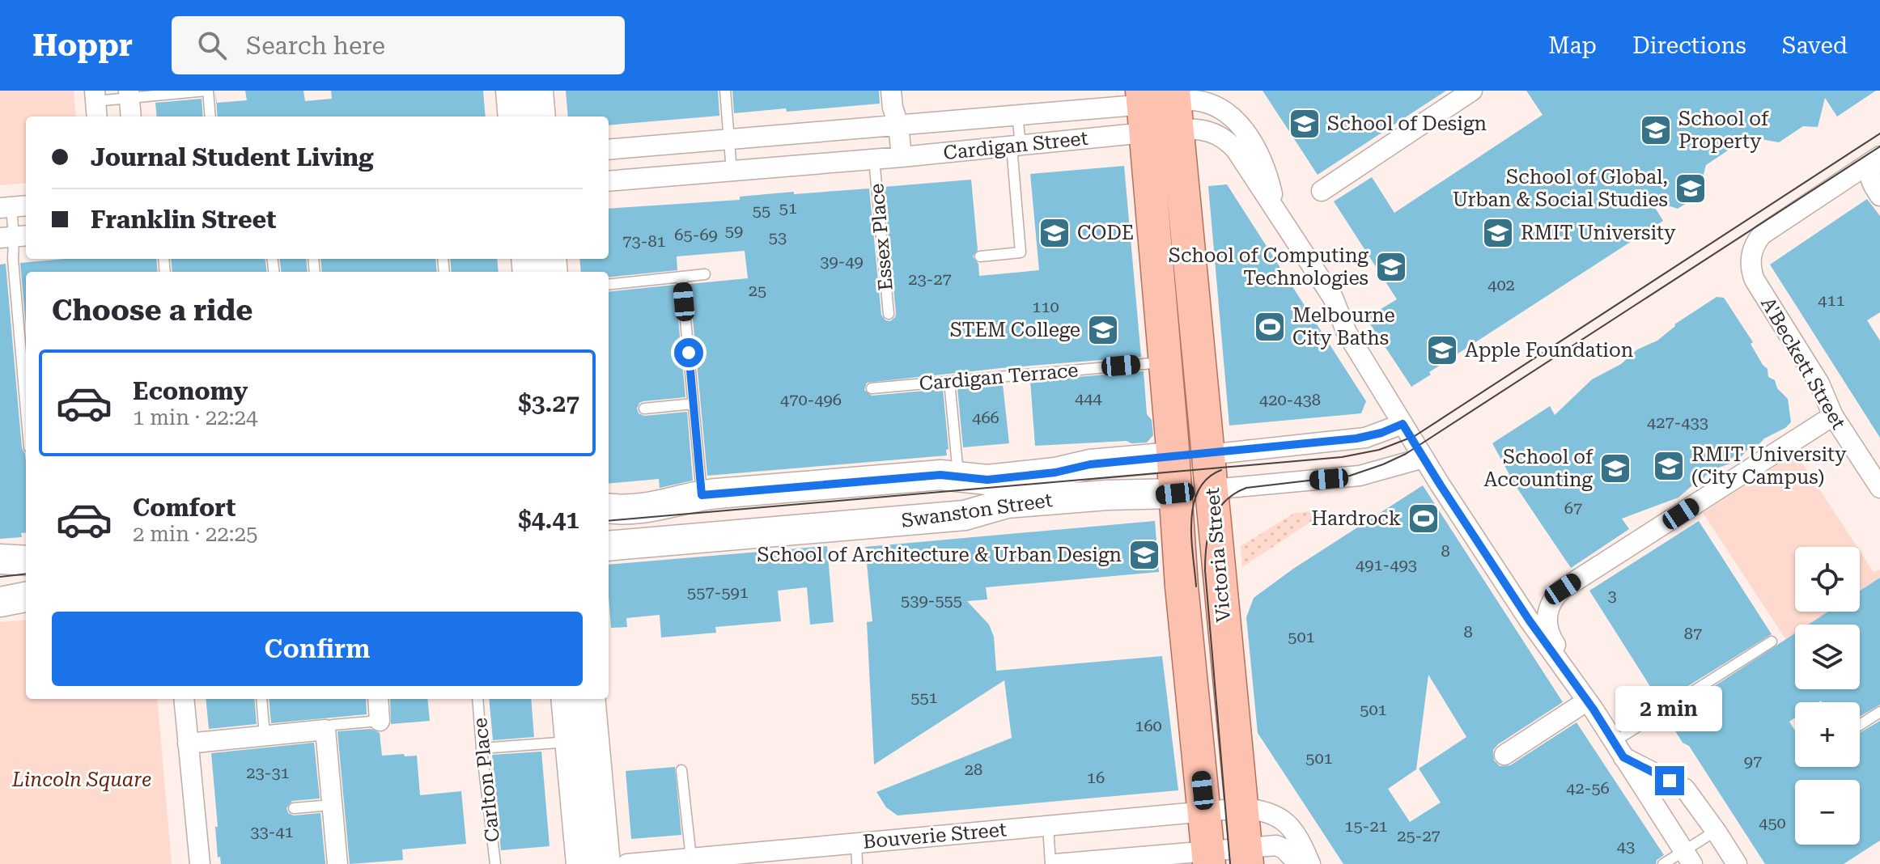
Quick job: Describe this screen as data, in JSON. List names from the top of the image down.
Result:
{
  "streets": {
    "main road": ["Swanston Street", "Victoria Street"],
    "street": ["Cardigan Street", "A'Beckett Street", "Bouverie Street"],
    "lane": ["Essex Place", "Cardigan Terrace", "Carlton Place"]
  },
  "crossings": [
    ["Cardigan Street", "Essex Place"],
    ["Cardigan Street", "Victoria Street"],
    ["Cardigan Terrace", "Victoria Street"],
    ["Swanston Street", "Victoria Street"],
    ["Victoria Street", "Bouverie Street"]
  ],
  "parks": ["Lincoln Square"],
  "places": {
    "school or university": [
      "School of Design",
      "School of Property",
      "School of Global, Urban & Social Studies",
      "CODE",
      "RMIT University",
      "School of Computing Technologies",
      "STEM College",
      "Apple Foundation",
      "RMIT University (City Campus)",
      "School of Accounting",
      "School of Architecture & Urban Design"
    ],
    "sports": ["Melbourne City Baths", "Hardrock"]
  },
  "house_numbers": [
    "51",
    "55",
    "59",
    "65-69",
    "53",
    "73-81",
    "39-49",
    "23-27",
    "402",
    "25",
    "411",
    "110",
    "444",
    "470-496",
    "420-438",
    "466",
    "427-433",
    "67",
    "8",
    "491-493",
    "557-591",
    "3",
    "539-555",
    "8",
    "87",
    "501",
    "551",
    "501",
    "160",
    "501",
    "97",
    "28",
    "23-31",
    "16",
    "42-56",
    "450",
    "15-21",
    "33-41",
    "25-27",
    "43"
  ],
  "page": {
    "header": "Hoppr",
    "search": "Search here",
    "nav": ["Map", "Directions", "Saved"],
    "banner": ["Journal Student Living", "Franklin Street"],
    "heading": "Choose a ride",
    "list": [
      {
        "name": "Economy",
        "note": "1 min · 22:24",
        "value": "$3.27"
      },
      {
        "name": "Comfort",
        "note": "2 min · 22:25",
        "value": "$4.41"
      }
    ],
    "map_buttons": ["+", "−"],
    "buttons": "Confirm",
    "bubble": "2 min"
  }
}
